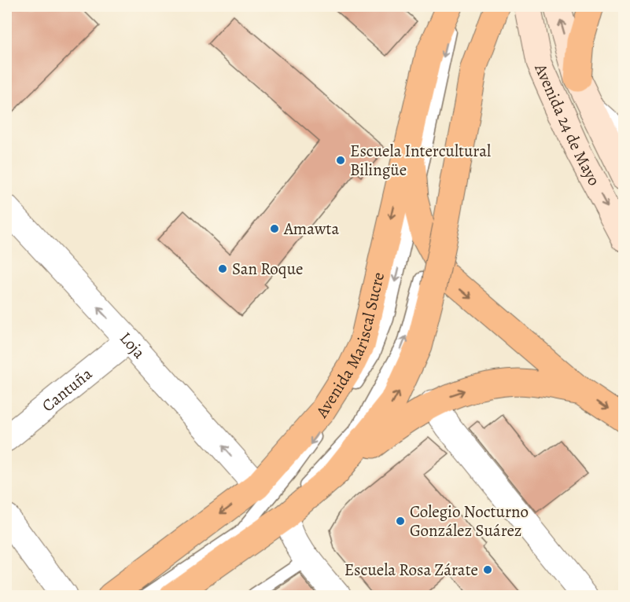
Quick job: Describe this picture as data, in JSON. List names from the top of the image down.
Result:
{
  "streets": {
    "main road": ["Avenida 24 de Mayo", "Avenida Mariscal Sucre"],
    "street": ["Loja", "Cantuña"]
  },
  "crossings": [
    ["Avenida Mariscal Sucre", "Loja"],
    ["Loja", "Cantuña"]
  ],
  "one_way": ["Loja"],
  "places": [
    "Escuela Intercultural Bilingüe",
    "Amawta",
    "San Roque",
    "Colegio Nocturno González Suárez",
    "Escuela Rosa Zárate"
  ]
}
